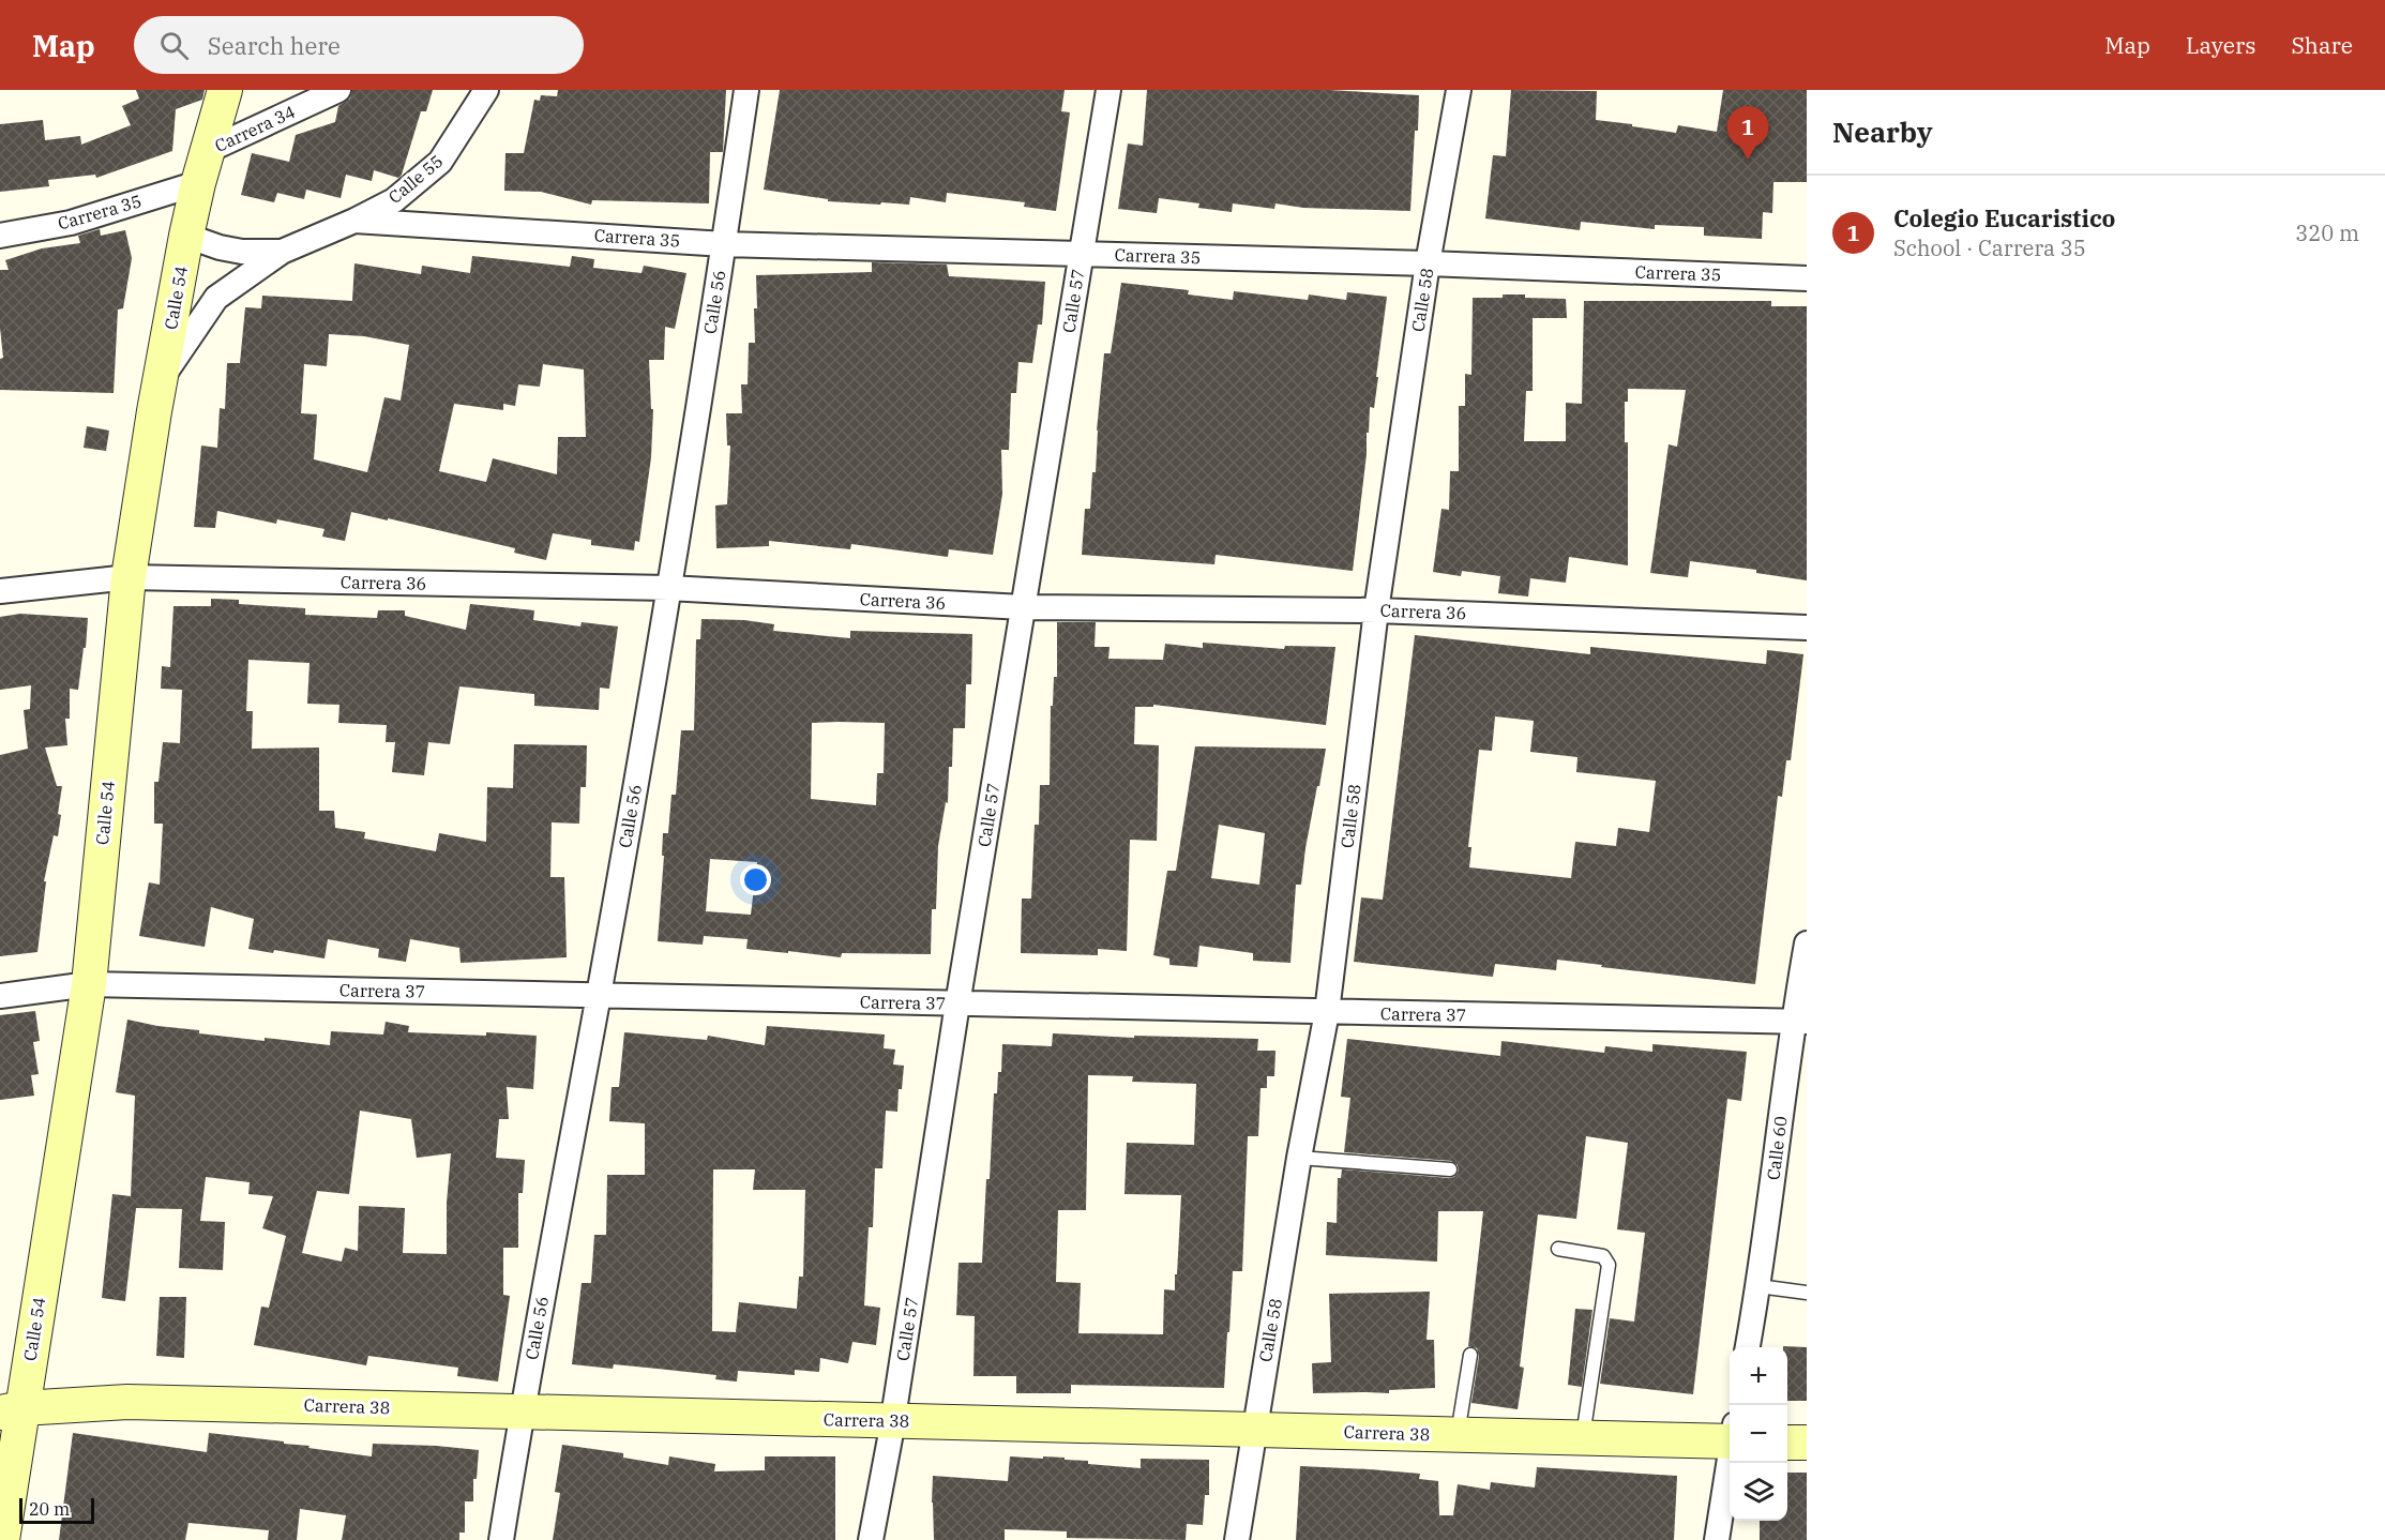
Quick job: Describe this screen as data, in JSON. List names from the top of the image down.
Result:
{
  "streets": {
    "main road": ["Calle 54", "Carrera 38"],
    "street": [
      "Carrera 34",
      "Calle 55",
      "Carrera 35",
      "Calle 58",
      "Calle 57",
      "Calle 56",
      "Carrera 36",
      "Carrera 37",
      "Calle 60"
    ]
  },
  "crossings": [
    ["Carrera 34", "Calle 54"],
    ["Calle 55", "Carrera 35"],
    ["Calle 55", "Calle 54"],
    ["Carrera 35", "Calle 54"],
    ["Carrera 35", "Calle 58"],
    ["Carrera 35", "Calle 57"],
    ["Carrera 35", "Calle 56"],
    ["Calle 54", "Carrera 36"],
    ["Calle 54", "Carrera 37"],
    ["Calle 54", "Carrera 38"],
    ["Calle 58", "Carrera 36"],
    ["Calle 58", "Carrera 37"],
    ["Calle 58", "Carrera 38"],
    ["Calle 57", "Carrera 36"],
    ["Calle 57", "Carrera 37"],
    ["Calle 57", "Carrera 38"],
    ["Calle 56", "Carrera 36"],
    ["Calle 56", "Carrera 37"],
    ["Calle 56", "Carrera 38"],
    ["Carrera 37", "Calle 60"]
  ],
  "scale_bar": "20 m",
  "page": {
    "header": "Map",
    "search": "Search here",
    "nav": ["Map", "Layers", "Share"],
    "heading": "Nearby",
    "pins": "1",
    "list": [
      {
        "mark": "1",
        "name": "Colegio Eucaristico",
        "note": "School · Carrera 35",
        "value": "320 m"
      }
    ],
    "map_buttons": ["+", "−"],
    "scale": "20 m"
  }
}
